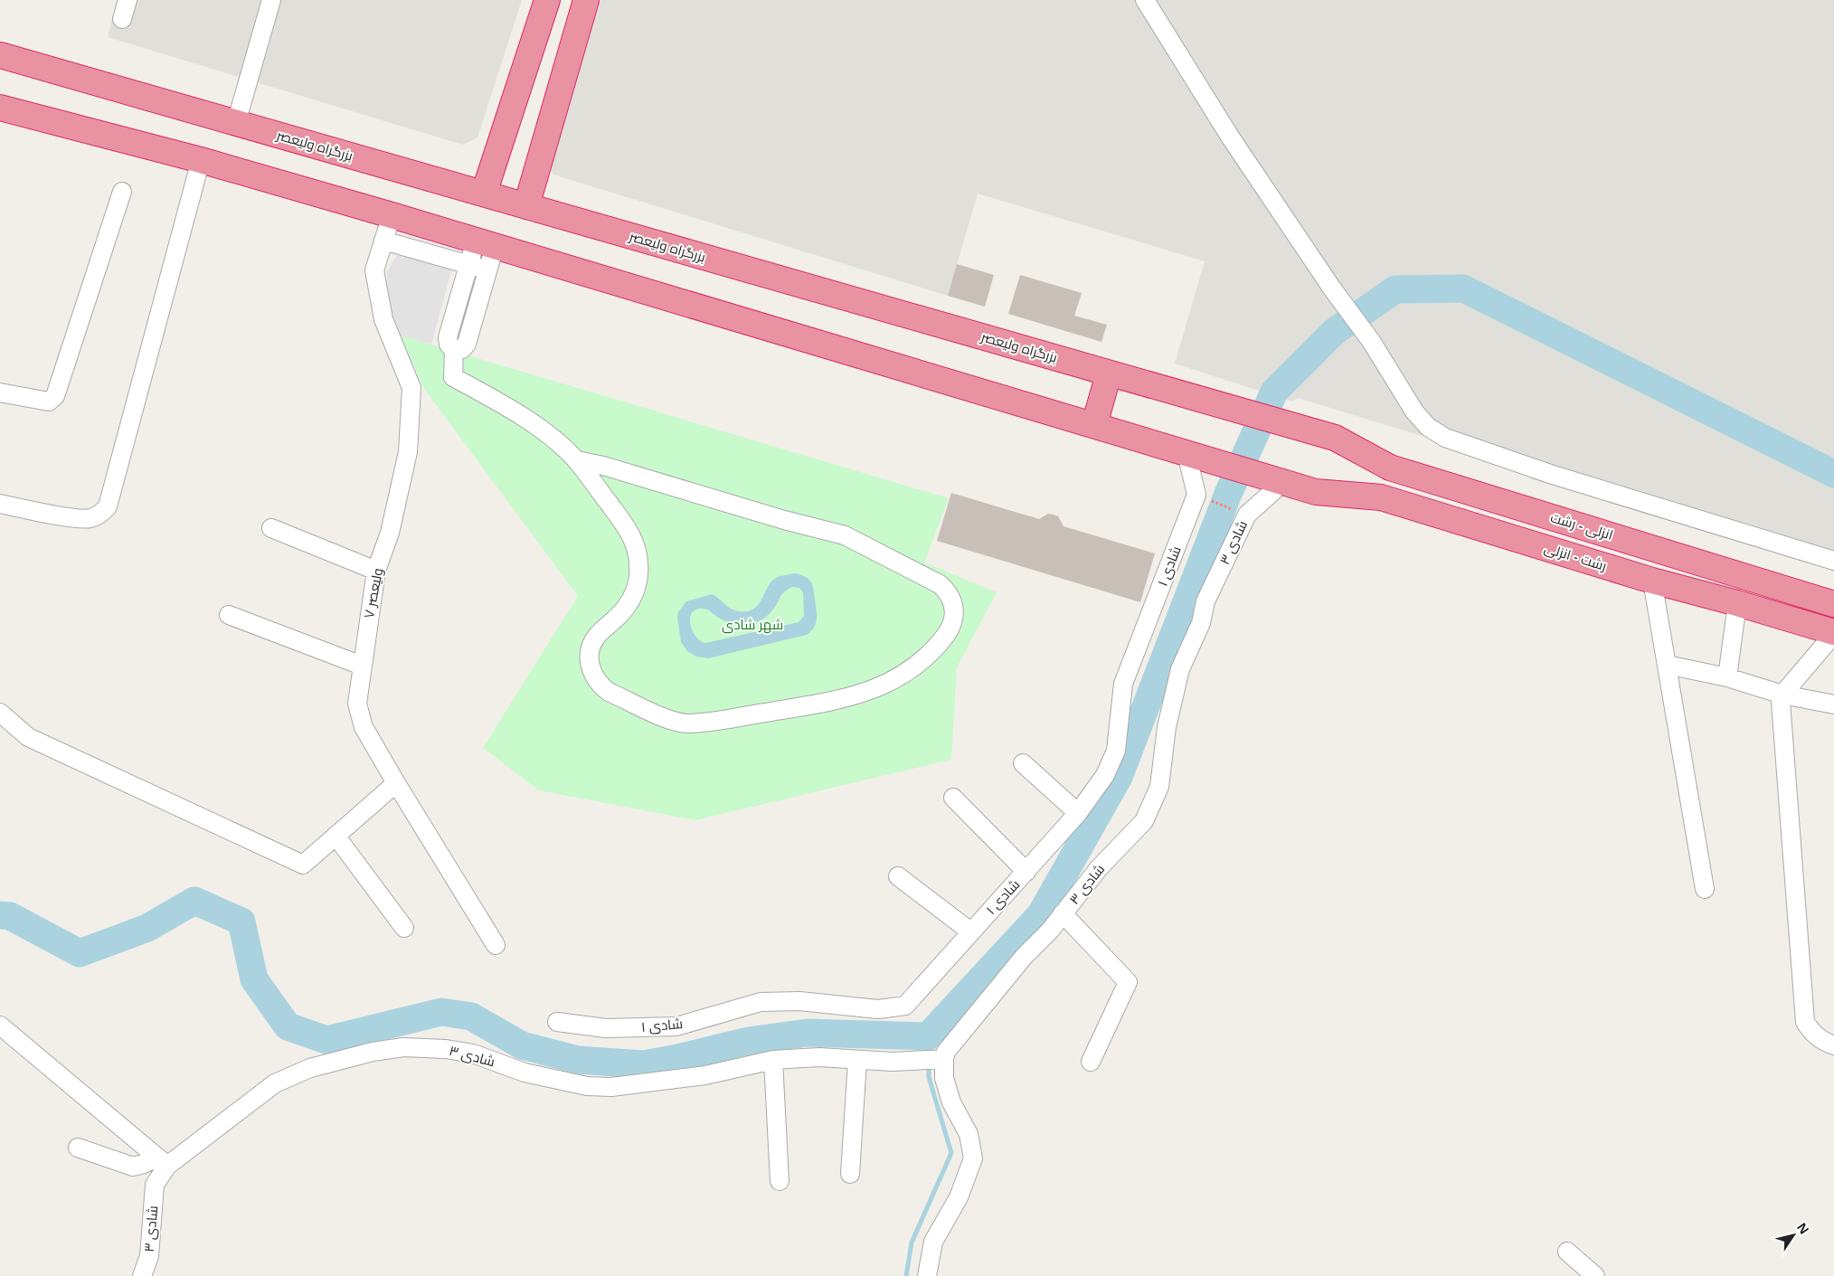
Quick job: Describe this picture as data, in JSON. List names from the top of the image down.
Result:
{
  "streets": {
    "highway": ["بزرگراه ولیعصر", "انزلی - رشت", "رشت - انزلی"],
    "street": ["شادی ۳", "شادی ۱", "ولیعصر ۷"]
  },
  "crossings": [
    ["بزرگراه ولیعصر", "انزلی - رشت"],
    ["شادی ۳", "رشت - انزلی"]
  ],
  "parks": ["شهر شادی"],
  "north": "top right"
}
